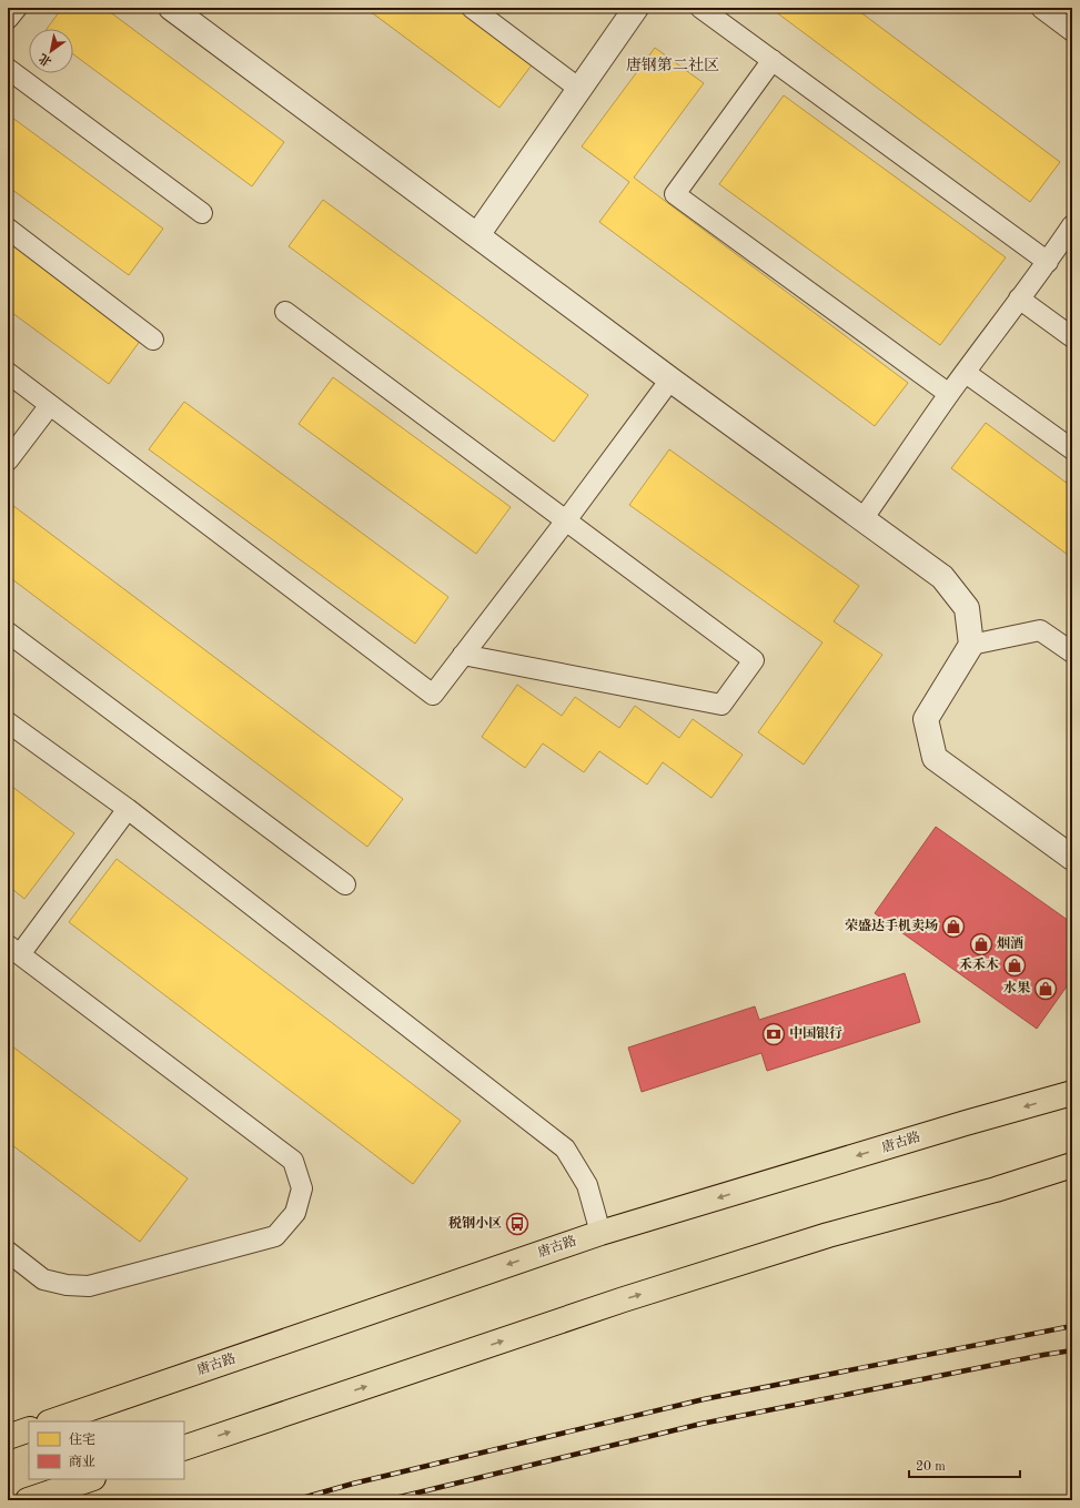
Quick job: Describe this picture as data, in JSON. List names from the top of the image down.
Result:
{
  "streets": {
    "main road": ["唐古路"]
  },
  "districts": ["唐钢第二社区"],
  "places": {
    "shop": [
      "荣盛达手机卖场",
      "烟酒",
      "禾禾木",
      "水果"
    ],
    "bank": ["中国银行"],
    "bus stop": ["税钢小区"]
  },
  "legend": ["住宅", "商业"],
  "scale_bar": "20 m",
  "north": "bottom left"
}
